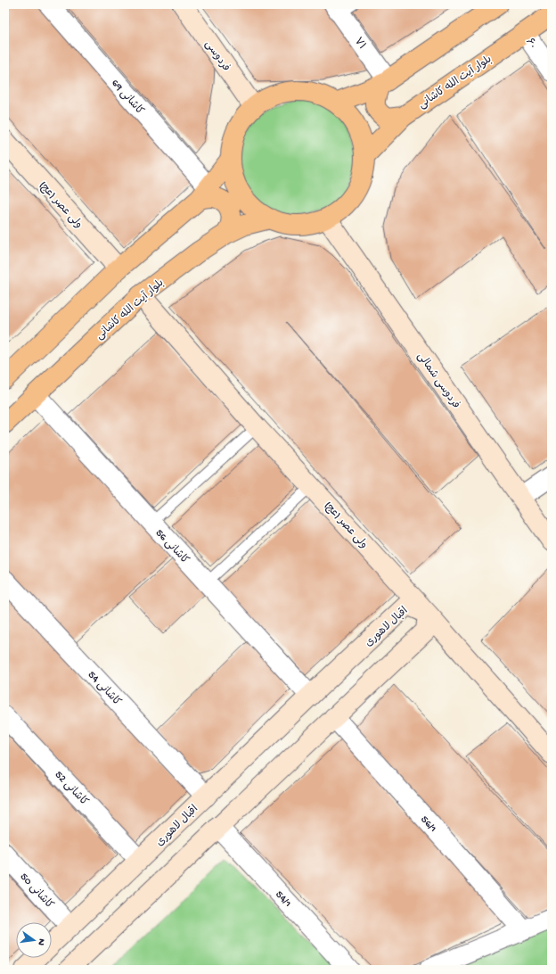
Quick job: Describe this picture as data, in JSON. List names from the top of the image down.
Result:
{
  "streets": {
    "main road": [
      "فردوسی",
      "بلوار آیت الله کاشانی",
      "ولی عصر (عج)",
      "فردوسی شمالی",
      "اقبال لاهوری"
    ],
    "street": [
      "۷۱",
      "۶۰",
      "کاشانی 69",
      "کاشانی 56",
      "کاشانی 54",
      "کاشانی 52",
      "56/1",
      "کاشانی 50",
      "54/1"
    ]
  },
  "crossings": [
    ["۶۰", "بلوار آیت الله کاشانی"],
    ["بلوار آیت الله کاشانی", "ولی عصر (عج)"],
    ["بلوار آیت الله کاشانی", "کاشانی 56"],
    ["ولی عصر (عج)", "اقبال لاهوری"],
    ["کاشانی 56", "اقبال لاهوری"],
    ["اقبال لاهوری", "کاشانی 54"],
    ["اقبال لاهوری", "کاشانی 52"],
    ["اقبال لاهوری", "کاشانی 50"]
  ],
  "north": "right"
}
